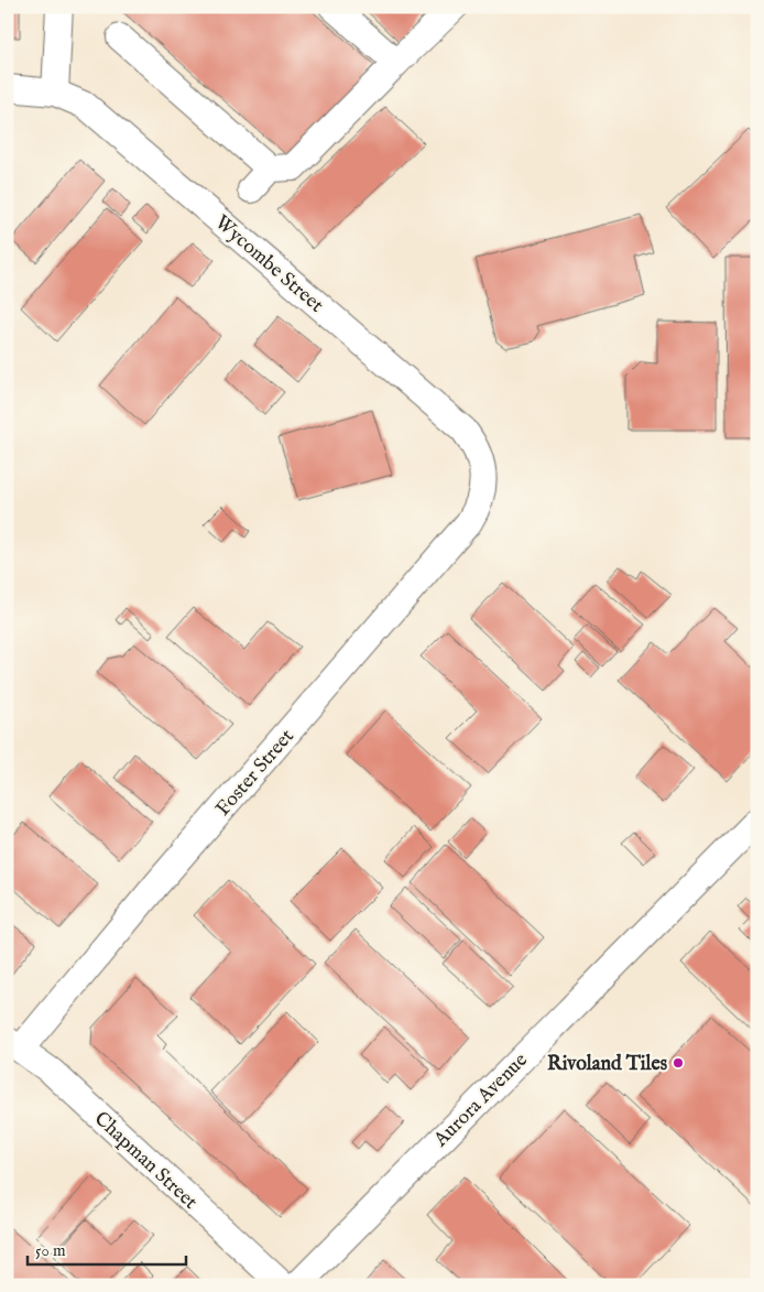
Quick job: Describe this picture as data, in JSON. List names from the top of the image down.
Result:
{
  "streets": {
    "street": [
      "Wycombe Street",
      "Foster Street",
      "Aurora Avenue",
      "Chapman Street"
    ]
  },
  "crossings": [
    ["Wycombe Street", "Foster Street"],
    ["Foster Street", "Chapman Street"]
  ],
  "places": ["Rivoland Tiles"],
  "scale_bar": "50 m"
}
